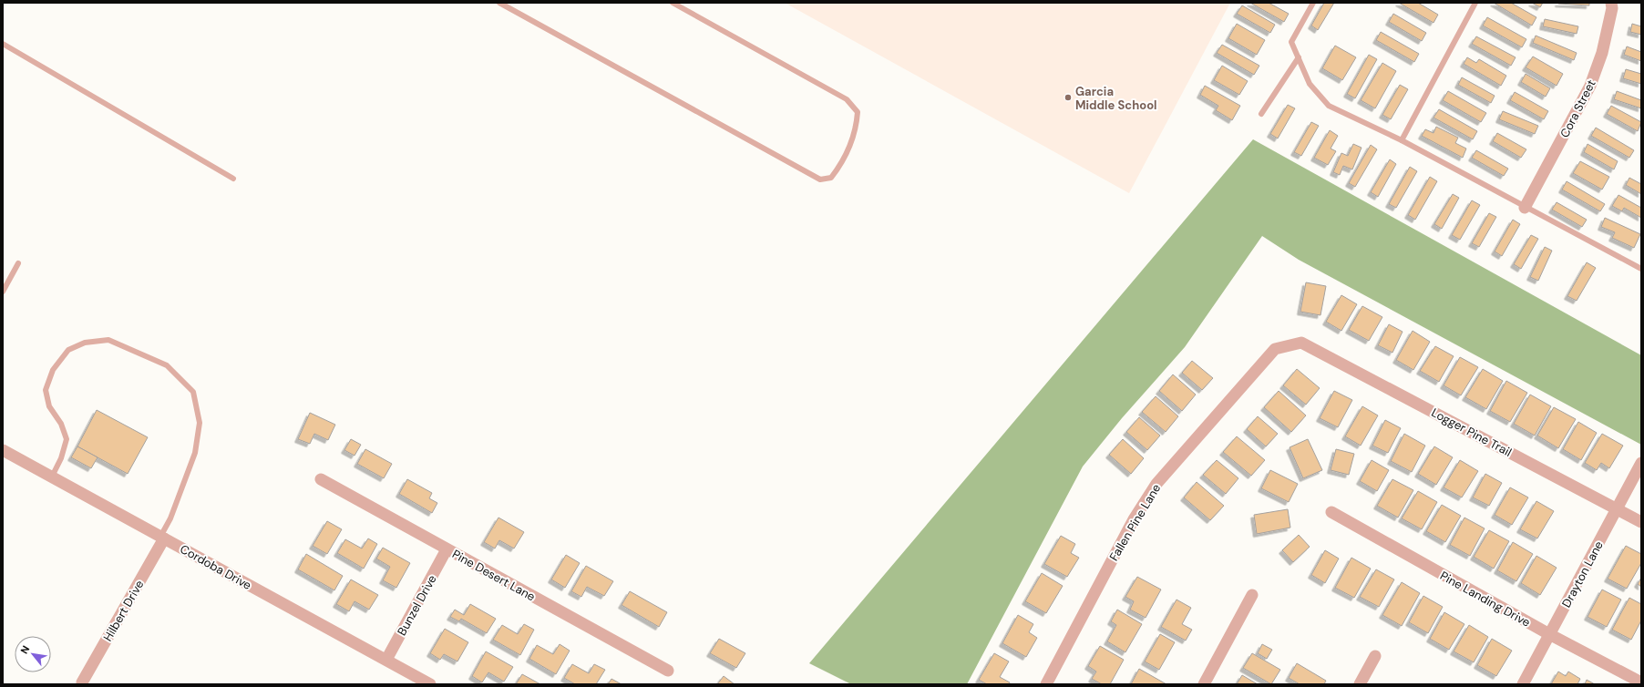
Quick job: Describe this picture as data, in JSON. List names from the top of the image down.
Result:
{
  "streets": {
    "street": [
      "Cora Street",
      "Logger Pine Trail",
      "Fallen Pine Lane",
      "Cordoba Drive",
      "Drayton Lane",
      "Pine Desert Lane",
      "Pine Landing Drive",
      "Bunzel Drive",
      "Hilbert Drive"
    ]
  },
  "crossings": [
    ["Logger Pine Trail", "Fallen Pine Lane"],
    ["Logger Pine Trail", "Drayton Lane"],
    ["Cordoba Drive", "Bunzel Drive"],
    ["Cordoba Drive", "Hilbert Drive"],
    ["Drayton Lane", "Pine Landing Drive"],
    ["Pine Desert Lane", "Bunzel Drive"]
  ],
  "places": ["Garcia Middle School"],
  "north": "top left"
}
